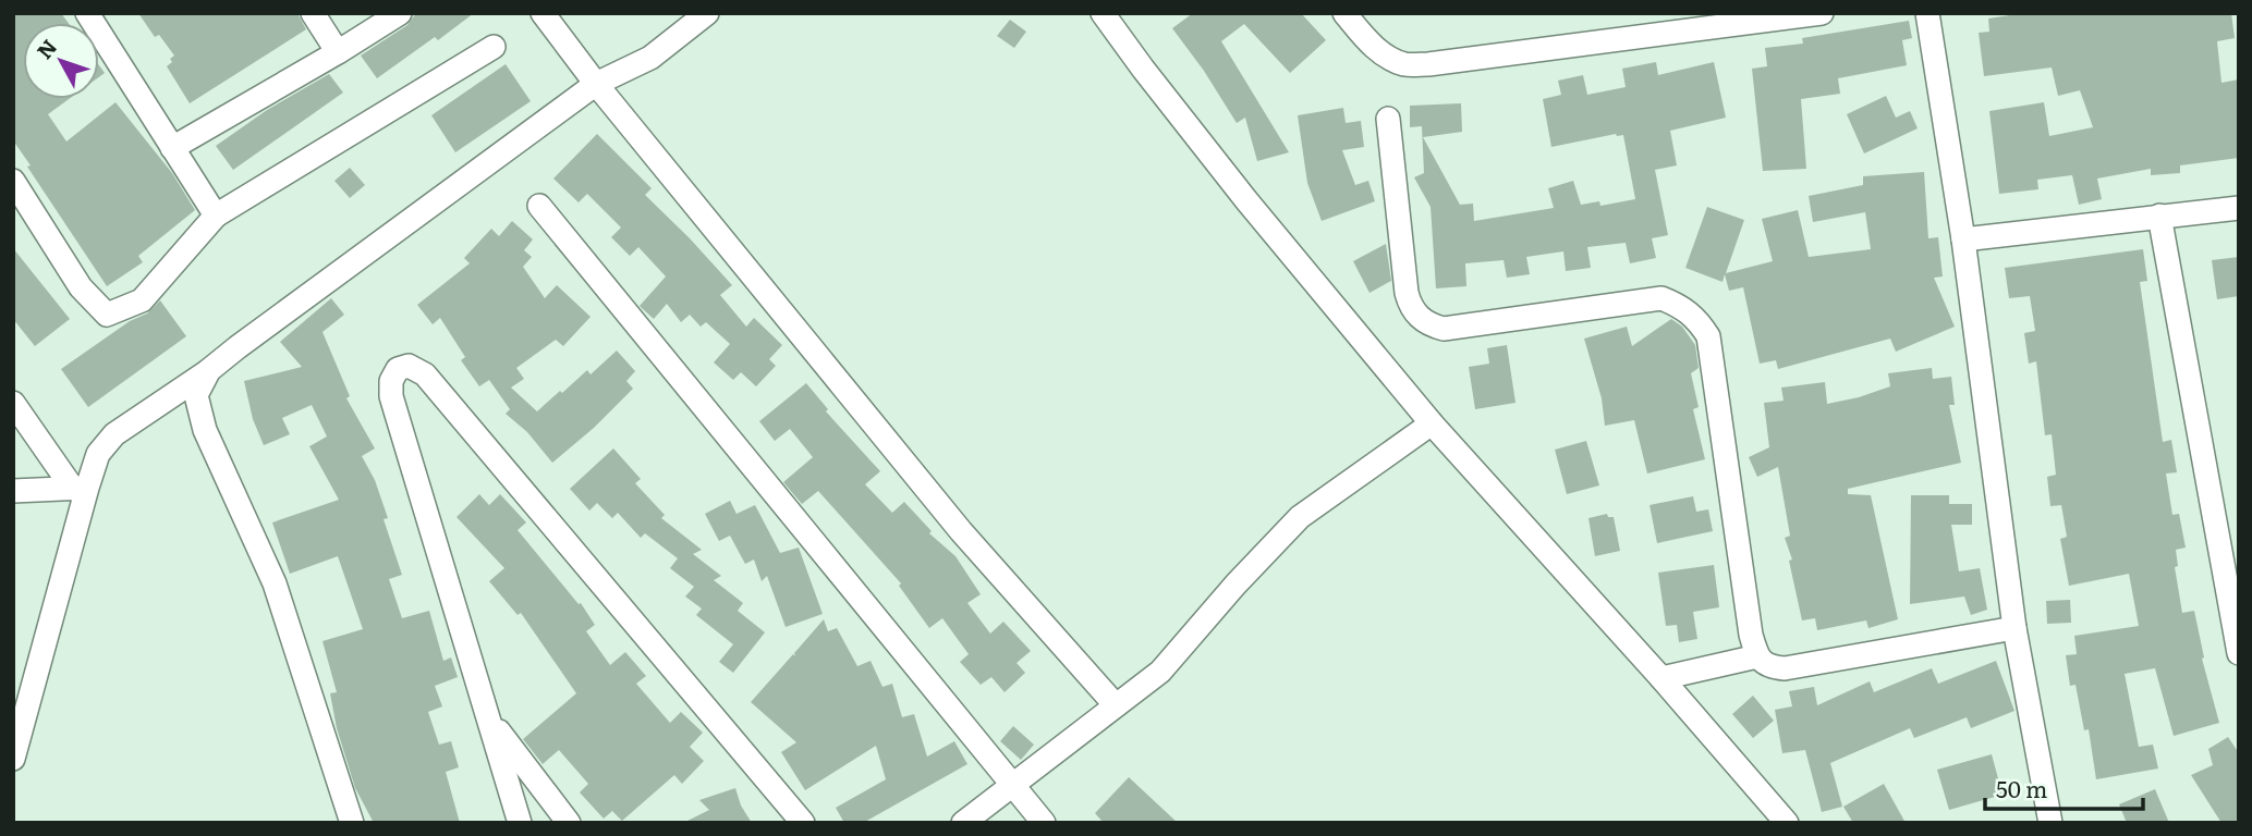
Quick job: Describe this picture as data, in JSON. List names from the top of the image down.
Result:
{
  "scale_bar": "50 m",
  "north": "top left"
}
